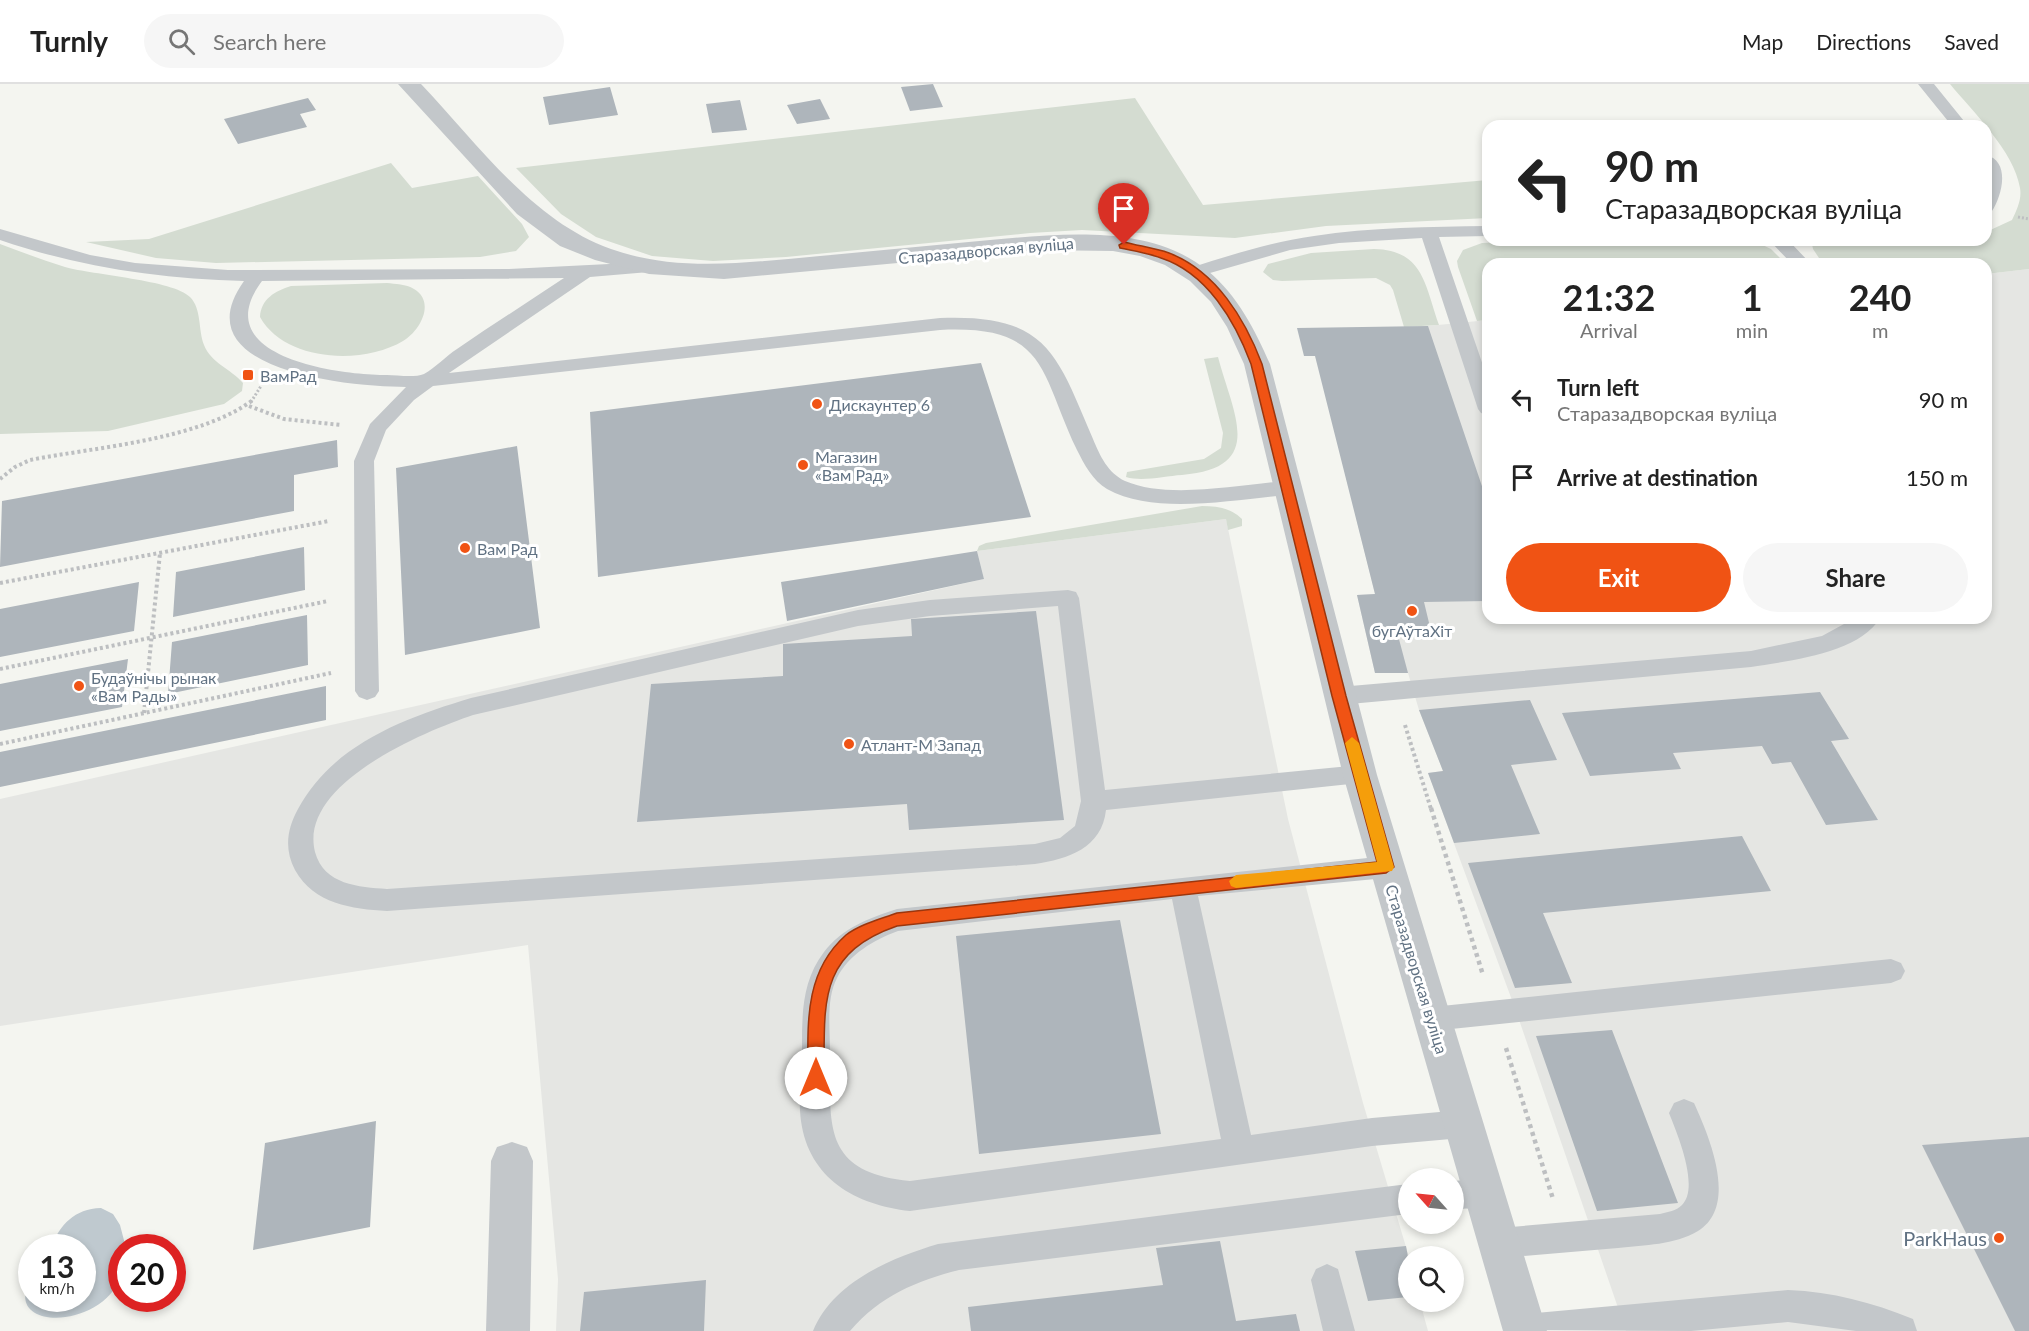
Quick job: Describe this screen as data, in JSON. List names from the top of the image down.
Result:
{
  "streets": {
    "street": ["Старазадворская вуліца"]
  },
  "places": {
    "transit": ["ВамРад"],
    "other": [
      "Дискаунтер 6",
      "Магазин «Вам Рад»",
      "Вам Рад",
      "бугАўтаХіт",
      "Будаўнічы рынак «Вам Рады»",
      "Атлант-М Запад",
      "ParkHaus"
    ]
  },
  "north": "top left",
  "page": {
    "header": "Turnly",
    "search": "Search here",
    "nav": ["Map", "Directions", "Saved"],
    "turn": ["90 m", "Старазадворская вуліца"],
    "eta": [
      "21:32",
      "Arrival",
      "1",
      "min",
      "240",
      "m"
    ],
    "list": [
      {
        "name": "Turn left",
        "note": "Старазадворская вуліца",
        "value": "90 m"
      },
      {
        "name": "Arrive at destination",
        "value": "150 m"
      }
    ],
    "buttons": ["Exit", "Share"],
    "speed": "13 km/h",
    "limit": "20"
  }
}
